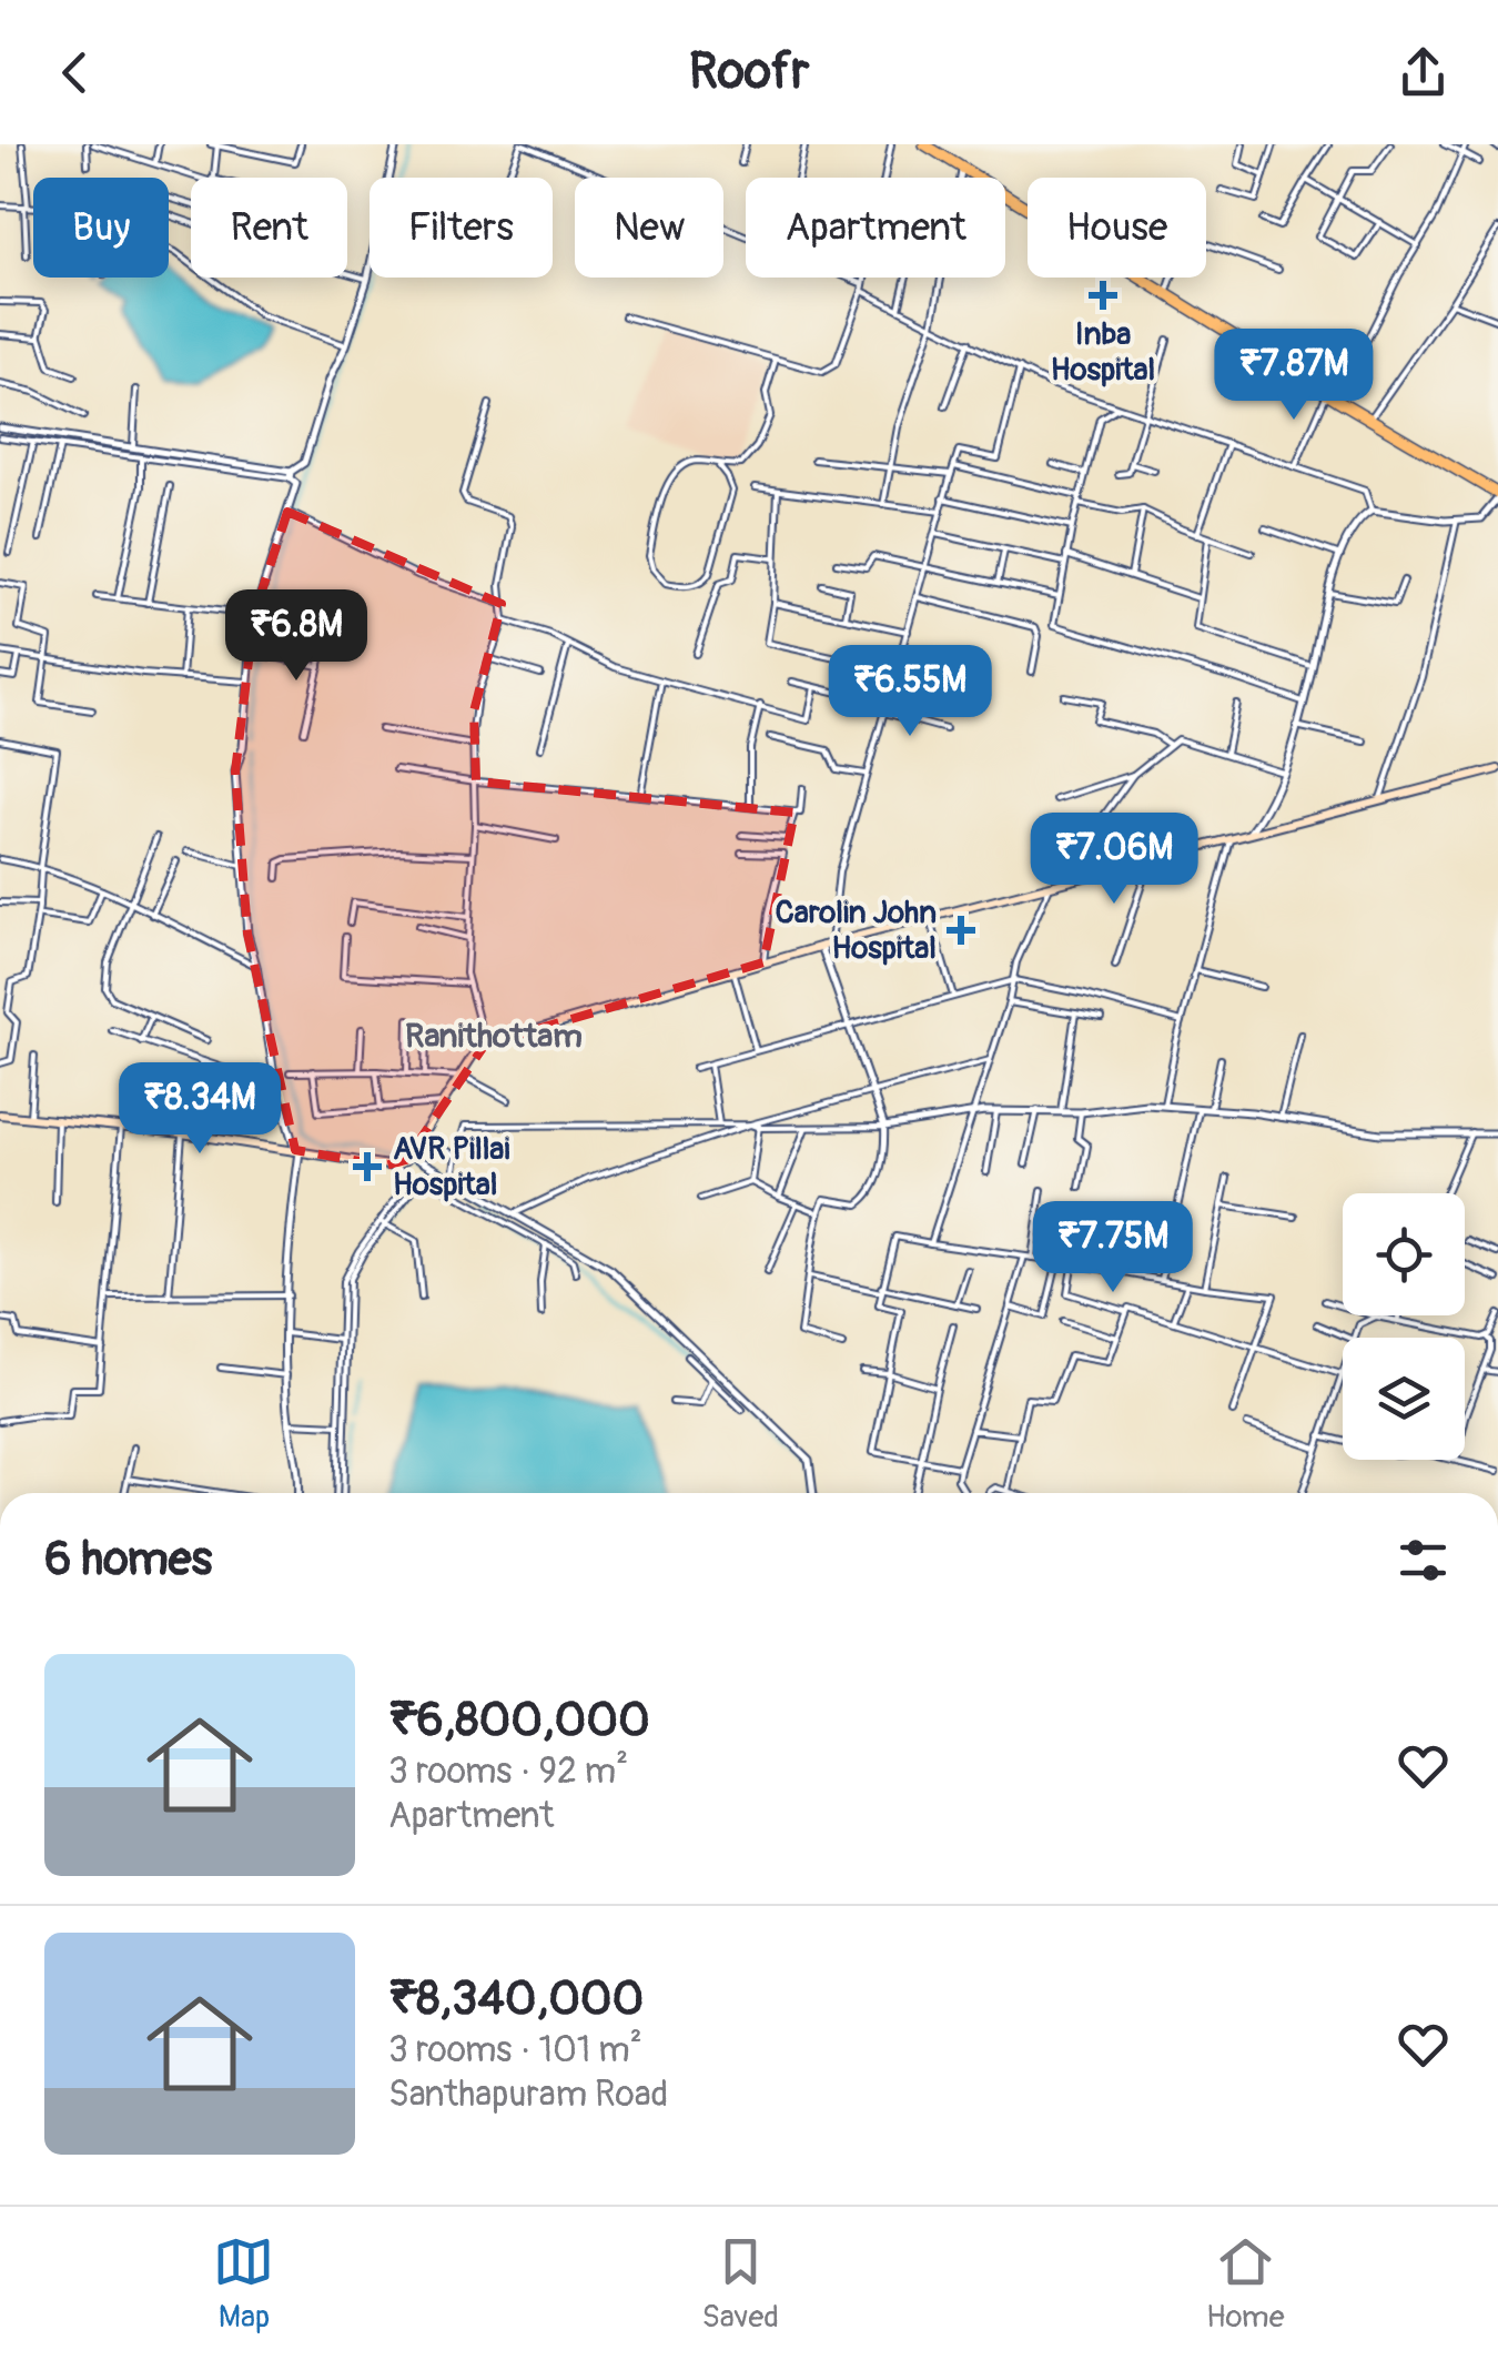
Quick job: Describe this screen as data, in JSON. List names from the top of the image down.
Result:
{
  "districts": ["Ranithottam"],
  "places": {
    "health": ["Inba Hospital", "Carolin John Hospital", "AVR Pillai Hospital"]
  },
  "page": {
    "header": "Roofr",
    "chip": [
      "Buy",
      "Rent",
      "Filters",
      "New",
      "Apartment",
      "House"
    ],
    "price": [
      "₹7.87M",
      "₹6.8M",
      "₹6.55M",
      "₹7.06M",
      "₹8.34M",
      "₹7.75M"
    ],
    "heading": "6 homes",
    "list": [
      {
        "name": "₹6,800,000",
        "note": "3 rooms · 92 m² · Apartment"
      },
      {
        "name": "₹8,340,000",
        "note": "3 rooms · 101 m² · Santhapuram Road"
      }
    ],
    "tabs": ["Map", "Saved", "Home"]
  }
}
